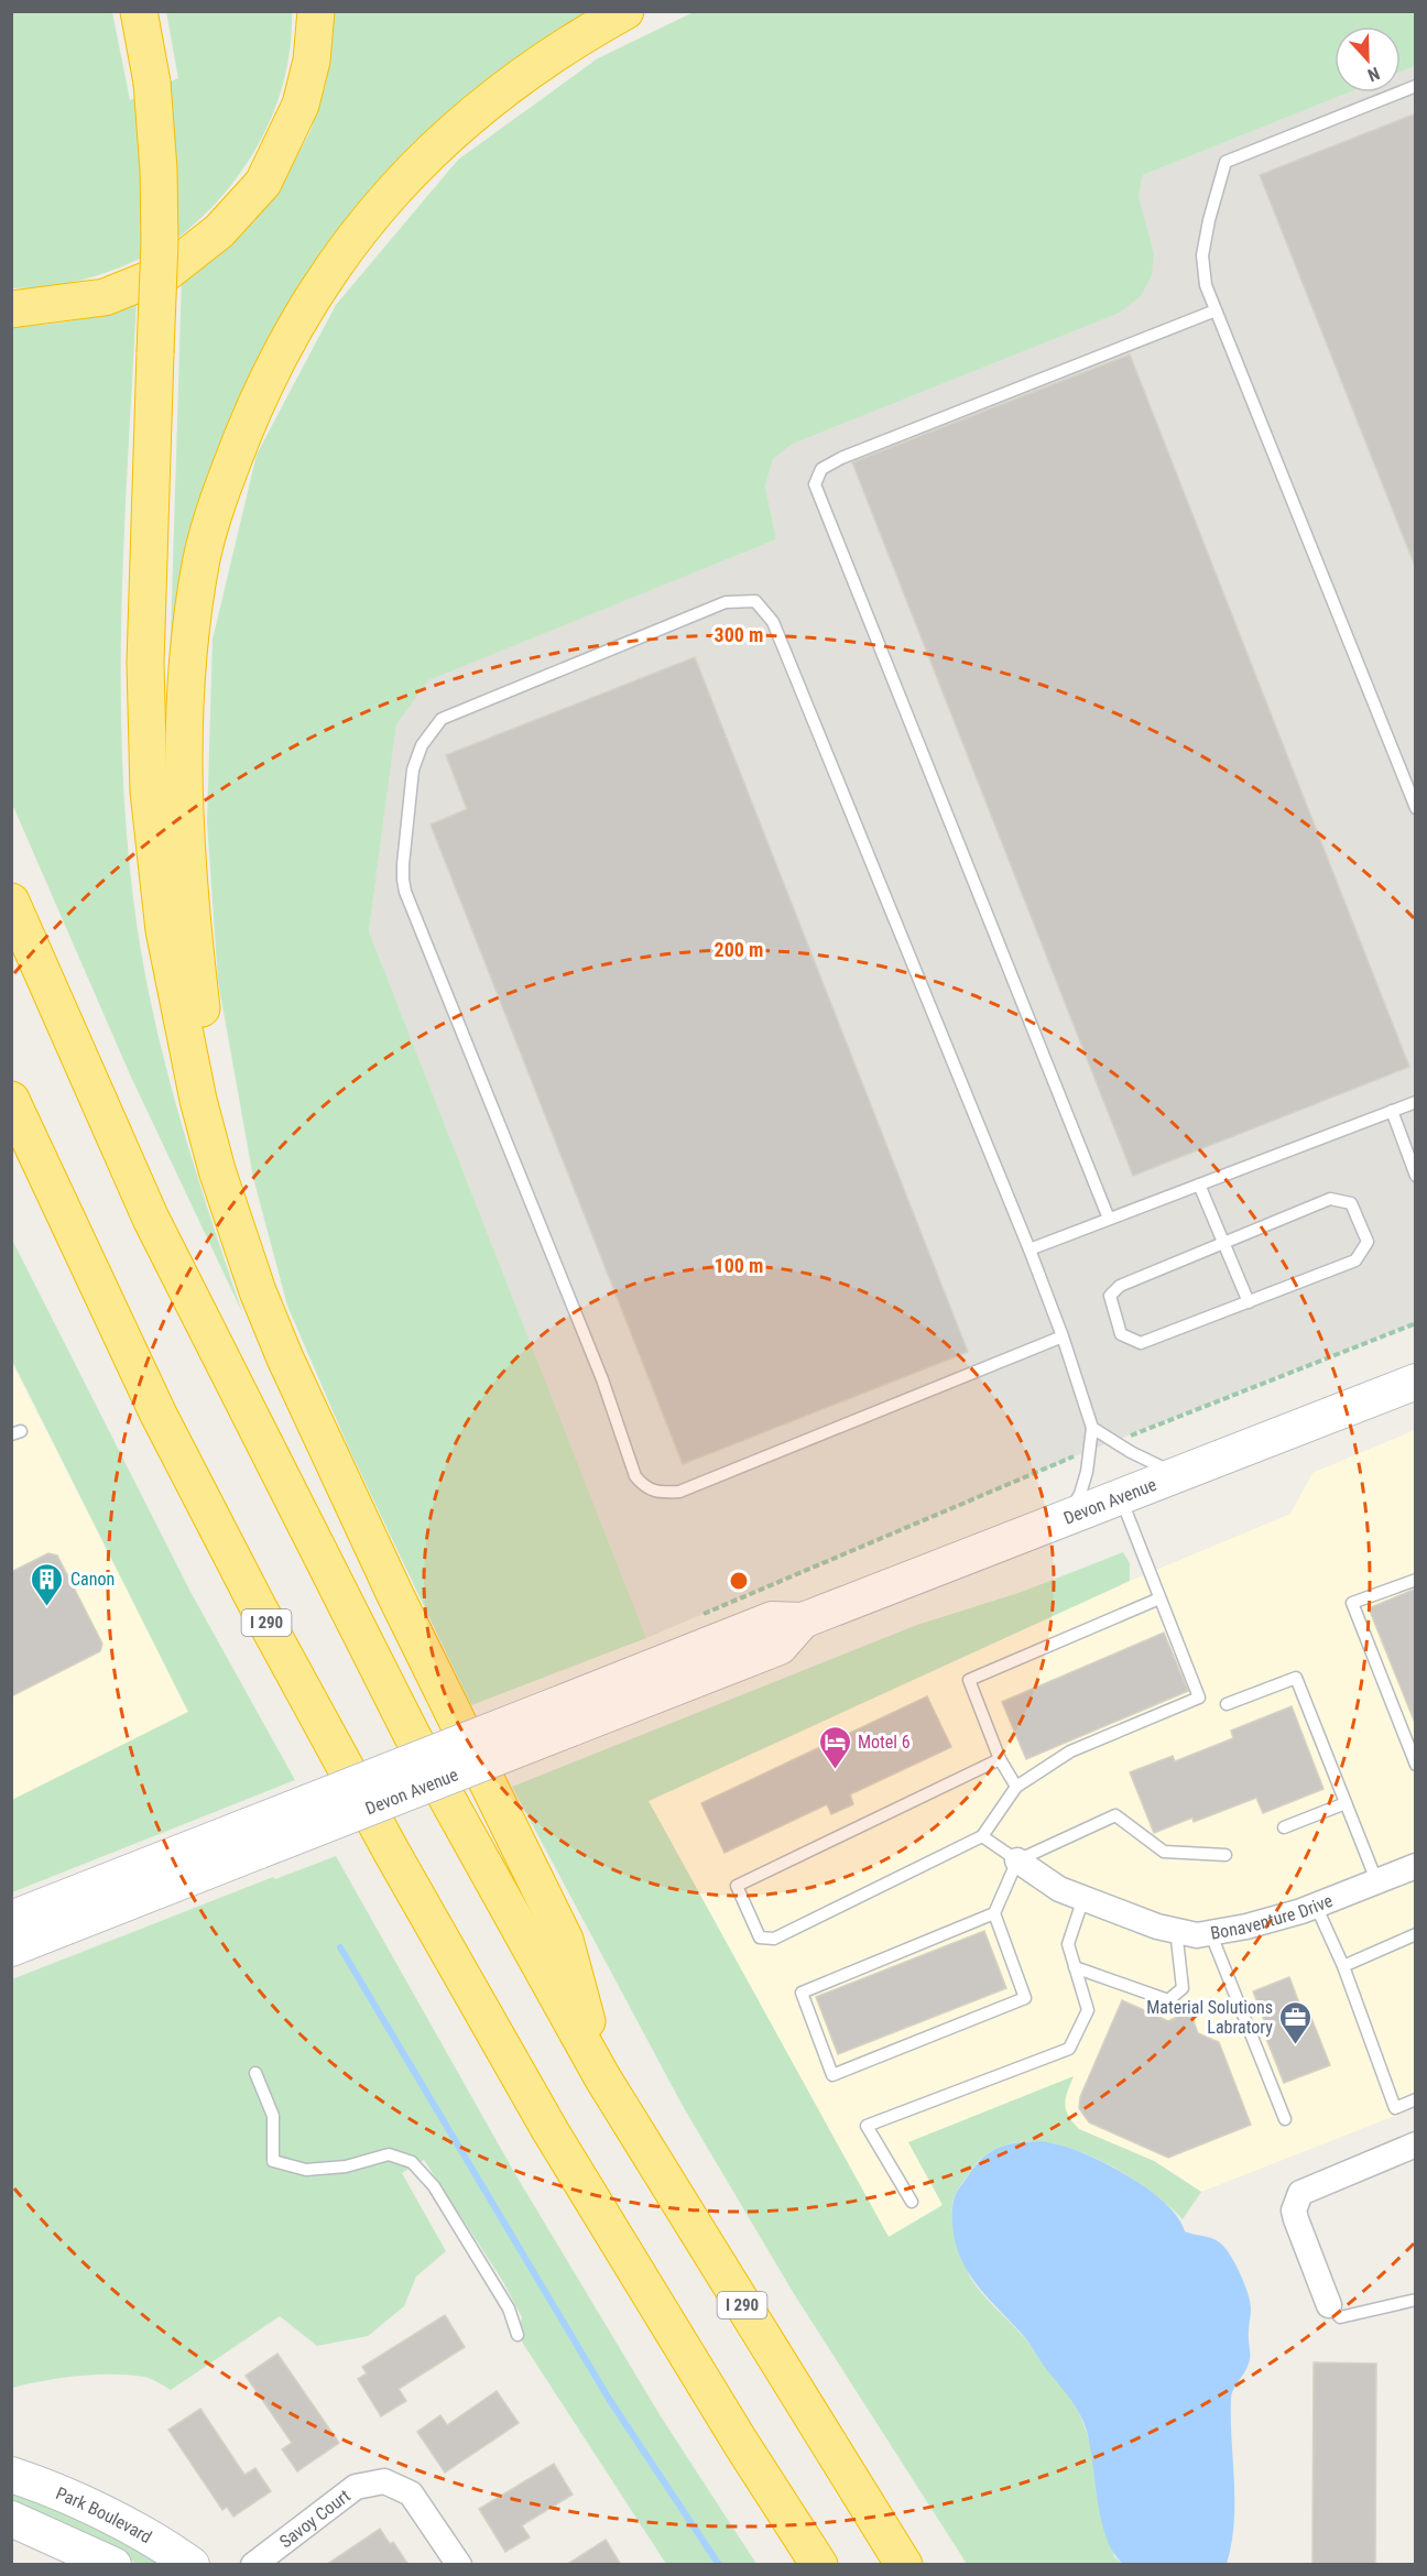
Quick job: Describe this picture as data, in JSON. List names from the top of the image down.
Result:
{
  "streets": {
    "highway": ["I 290"],
    "main road": ["Devon Avenue", "Park Boulevard"],
    "street": ["Bonaventure Drive", "Savoy Court"]
  },
  "places": {
    "building": ["Canon"],
    "hotel": ["Motel 6"],
    "office": ["Material Solutions Labratory"]
  },
  "north": "bottom",
  "rings": ["300 m", "200 m", "100 m"]
}
